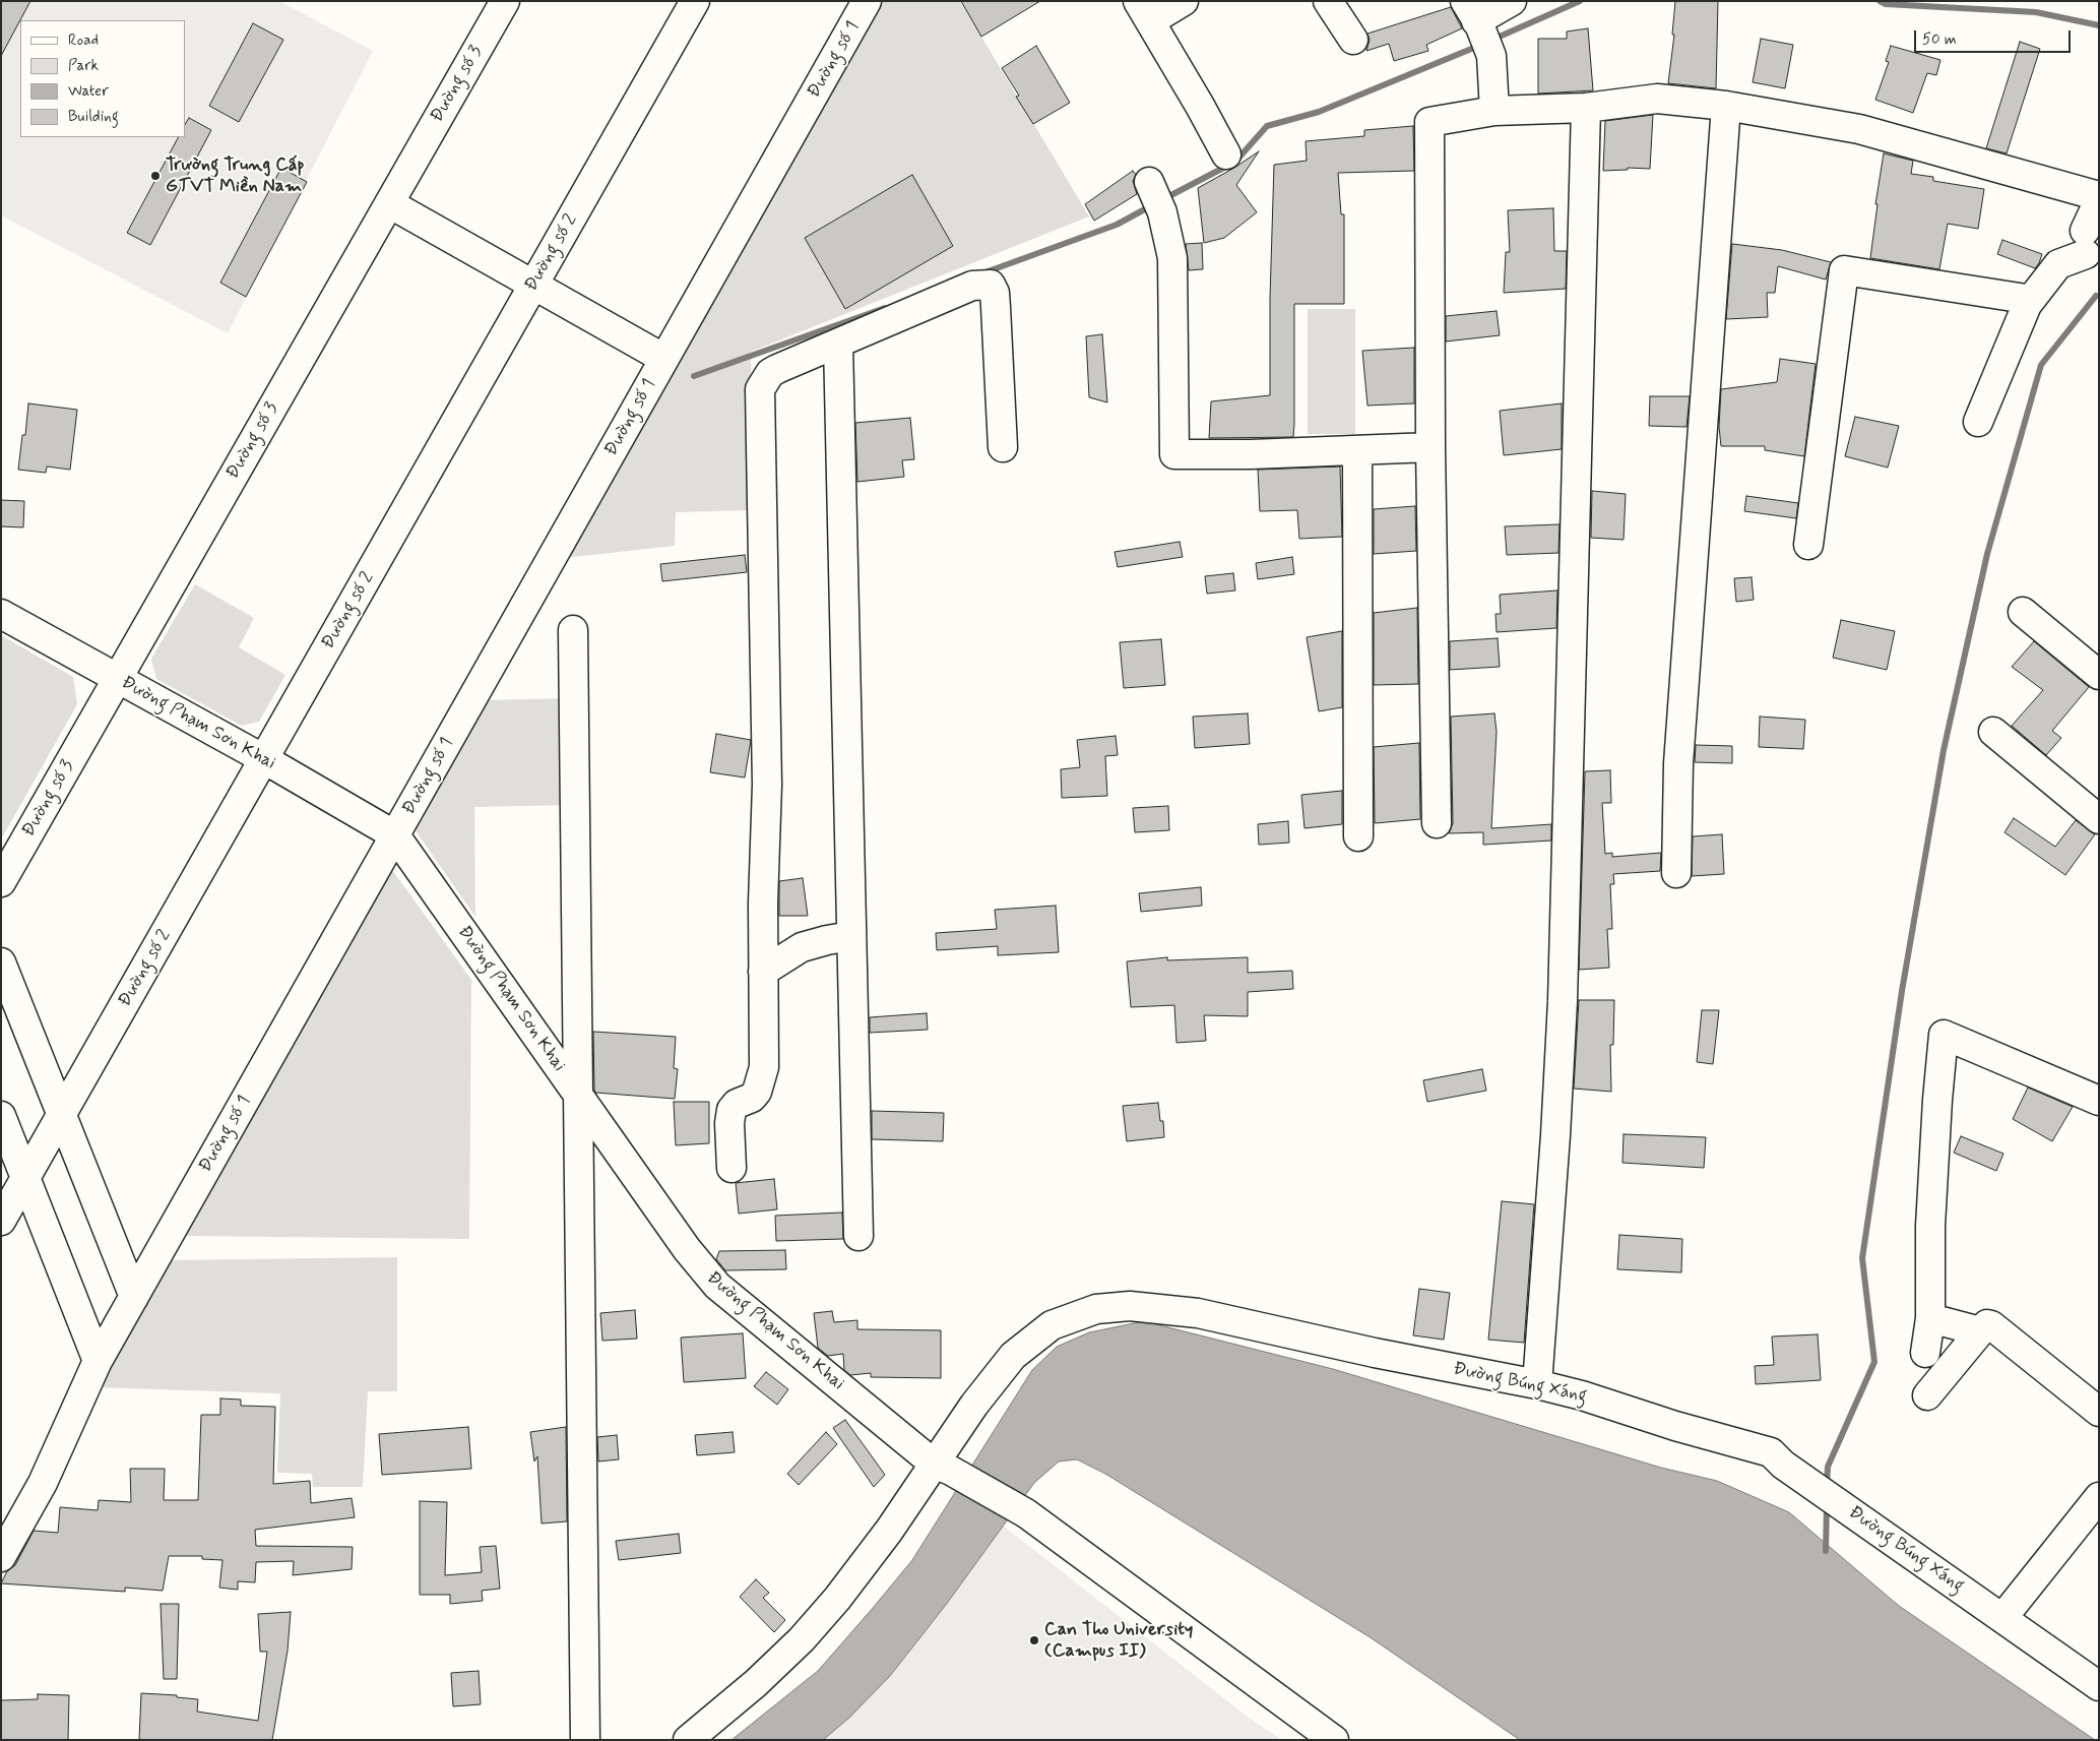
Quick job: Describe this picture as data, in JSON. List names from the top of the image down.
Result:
{
  "streets": {
    "street": [
      "Đường số 1",
      "Đường số 3",
      "Đường số 2",
      "Đường Phạm Sơn Khai",
      "Đường Búng Xáng"
    ]
  },
  "crossings": [
    ["Đường số 1", "Đường Phạm Sơn Khai"],
    ["Đường số 3", "Đường Phạm Sơn Khai"],
    ["Đường số 2", "Đường Phạm Sơn Khai"],
    ["Đường Phạm Sơn Khai", "Đường Búng Xáng"]
  ],
  "places": ["Trường Trung Cấp GTVT Miền Nam", "Can Tho University (Campus II)"],
  "legend": [
    "Road",
    "Park",
    "Water",
    "Building"
  ],
  "scale_bar": "50 m"
}
